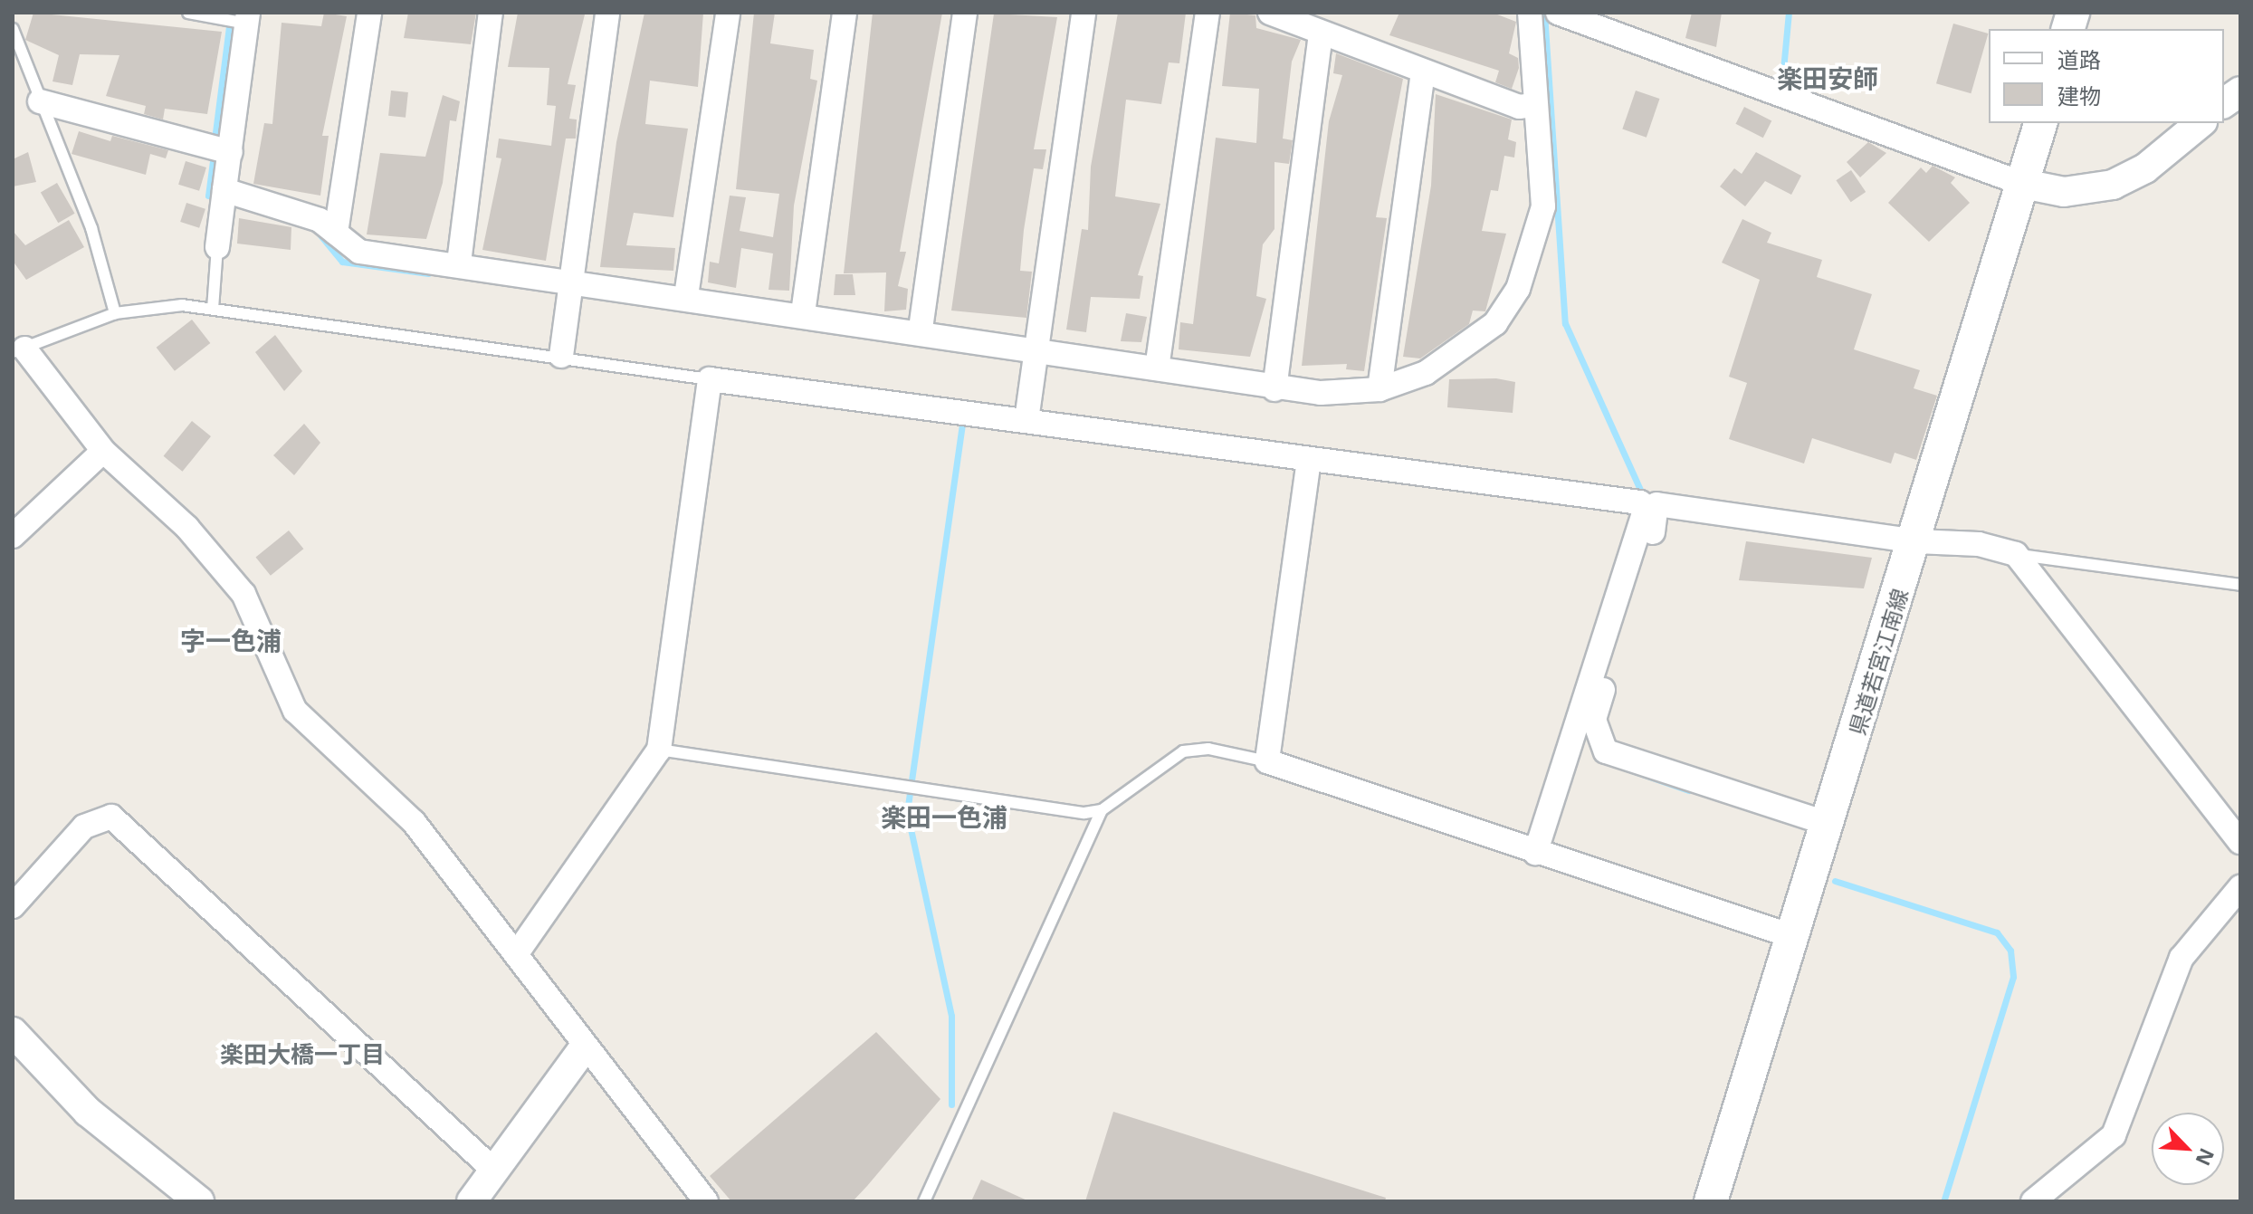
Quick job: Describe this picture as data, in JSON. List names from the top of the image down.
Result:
{
  "streets": {
    "main road": ["県道若宮江南線"]
  },
  "districts": [
    "楽田安師",
    "字一色浦",
    "楽田一色浦",
    "楽田大橋一丁目"
  ],
  "legend": ["道路", "建物"],
  "north": "bottom right"
}
